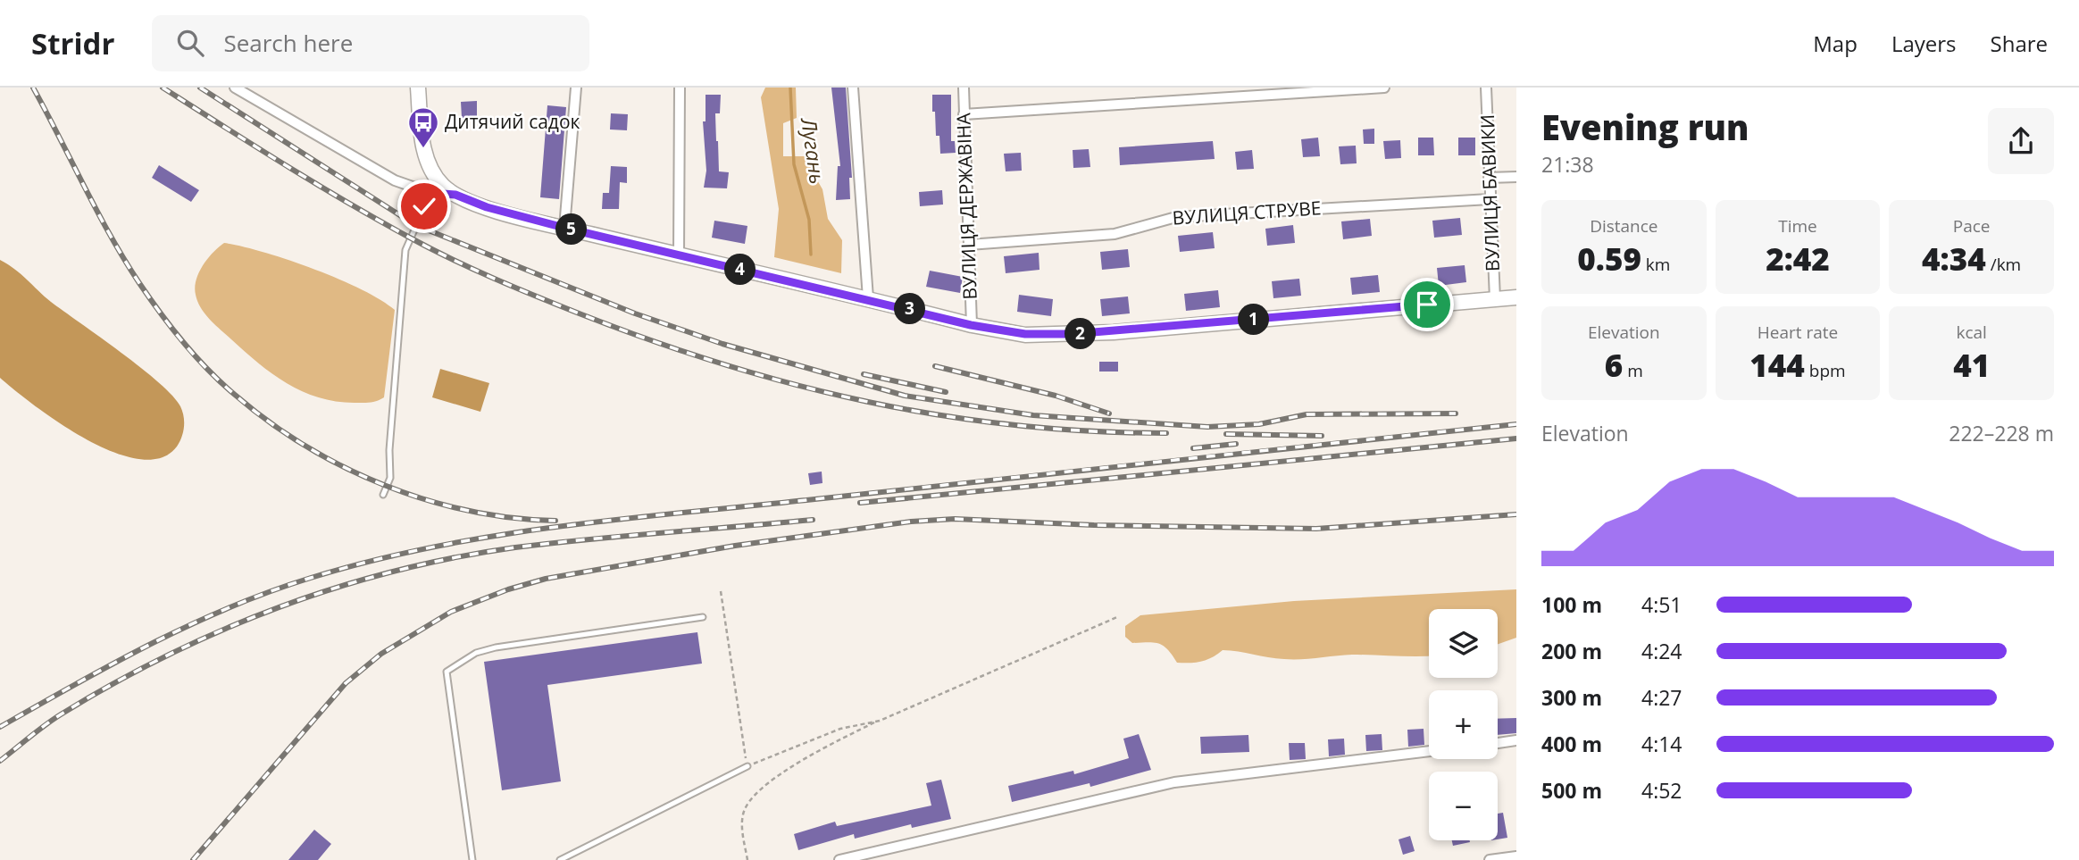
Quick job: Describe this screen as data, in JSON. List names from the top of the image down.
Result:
{
  "streets": {
    "street": ["ВУЛИЦЯ БАВИКИ", "ВУЛИЦЯ ДЕРЖАВІНА", "ВУЛИЦЯ СТРУВЕ"]
  },
  "crossings": [
    ["ВУЛИЦЯ БАВИКИ", "ВУЛИЦЯ СТРУВЕ"],
    ["ВУЛИЦЯ ДЕРЖАВІНА", "ВУЛИЦЯ СТРУВЕ"]
  ],
  "water": ["Лугань"],
  "places": {
    "bus stop": ["Дитячий садок"]
  },
  "page": {
    "header": "Stridr",
    "search": "Search here",
    "nav": ["Map", "Layers", "Share"],
    "heading": ["Evening run", "21:38"],
    "stats": [
      ["Distance", "0.59 km"],
      ["Time", "2:42"],
      ["Pace", "4:34 /km"],
      ["Elevation", "6 m"],
      ["Heart rate", "144 bpm"],
      ["kcal", "41"]
    ],
    "pins": [
      "5",
      "4",
      "3",
      "1",
      "2"
    ],
    "chart": ["Elevation", "222–228 m"],
    "list": [
      {
        "name": "100 m",
        "note": "4:51"
      },
      {
        "name": "200 m",
        "note": "4:24"
      },
      {
        "name": "300 m",
        "note": "4:27"
      },
      {
        "name": "400 m",
        "note": "4:14"
      },
      {
        "name": "500 m",
        "note": "4:52"
      }
    ],
    "map_buttons": ["+", "−"]
  }
}
